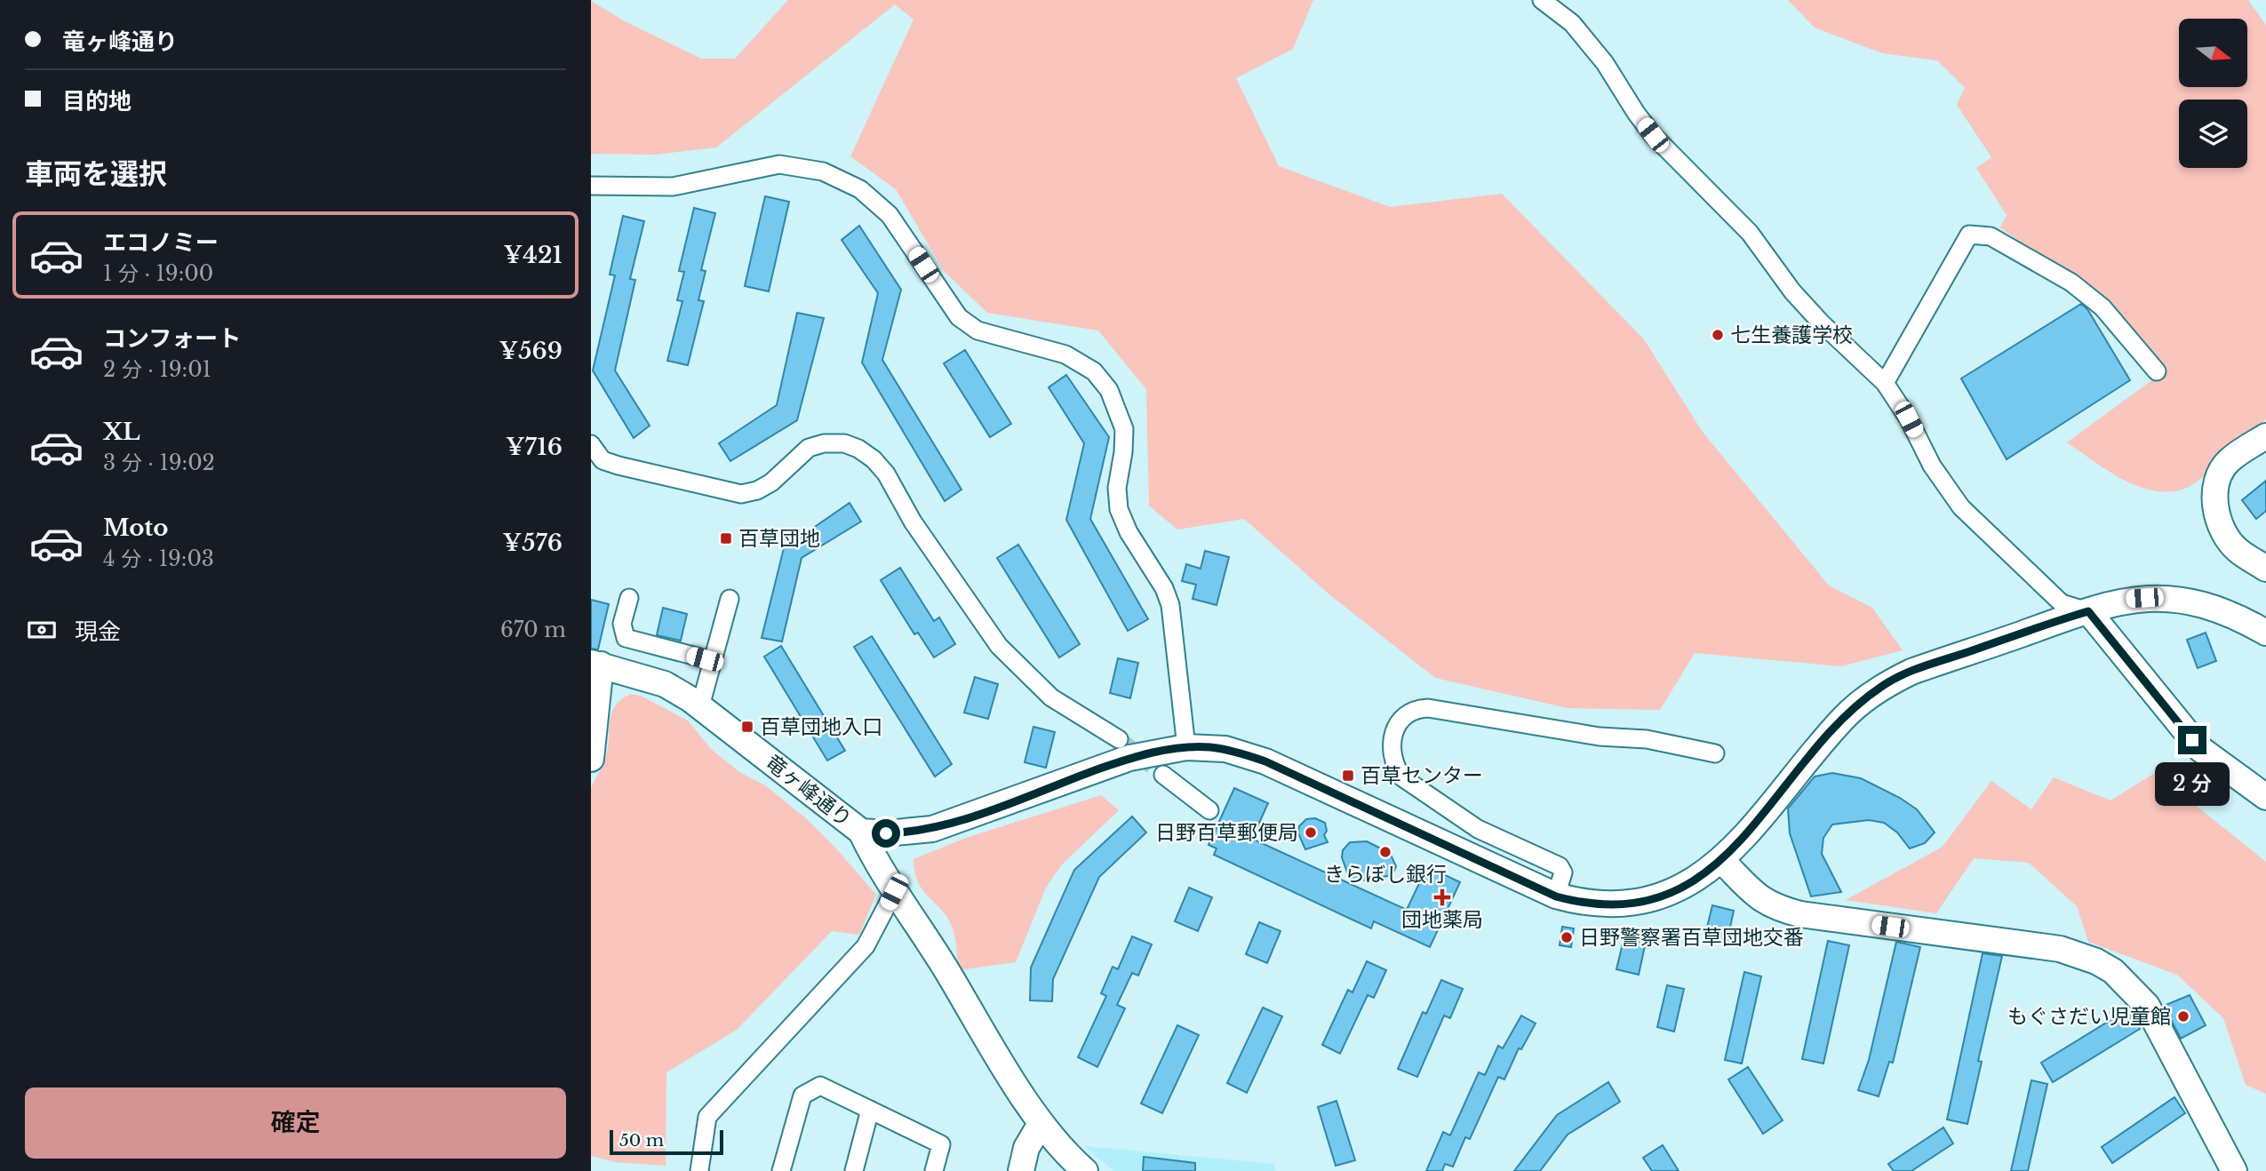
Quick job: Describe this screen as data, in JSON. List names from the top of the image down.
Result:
{
  "streets": {
    "street": ["竜ヶ峰通り"]
  },
  "places": {
    "other": [
      "七生養護学校",
      "日野百草郵便局",
      "きらぼし銀行",
      "日野警察署百草団地交番",
      "もぐさだい児童館"
    ],
    "transit": ["百草団地", "百草団地入口", "百草センター"],
    "health": ["団地薬局"]
  },
  "scale_bar": "50 m",
  "north": "right",
  "page": {
    "banner": ["竜ヶ峰通り", "目的地"],
    "heading": "車両を選択",
    "list": [
      {
        "name": "エコノミー",
        "note": "1 分 · 19:00",
        "value": "¥421"
      },
      {
        "name": "コンフォート",
        "note": "2 分 · 19:01",
        "value": "¥569"
      },
      {
        "name": "XL",
        "note": "3 分 · 19:02",
        "value": "¥716"
      },
      {
        "name": "Moto",
        "note": "4 分 · 19:03",
        "value": "¥576"
      }
    ],
    "pay": ["現金", "670 m"],
    "bubble": "2 分",
    "buttons": "確定",
    "scale": "50 m"
  }
}
